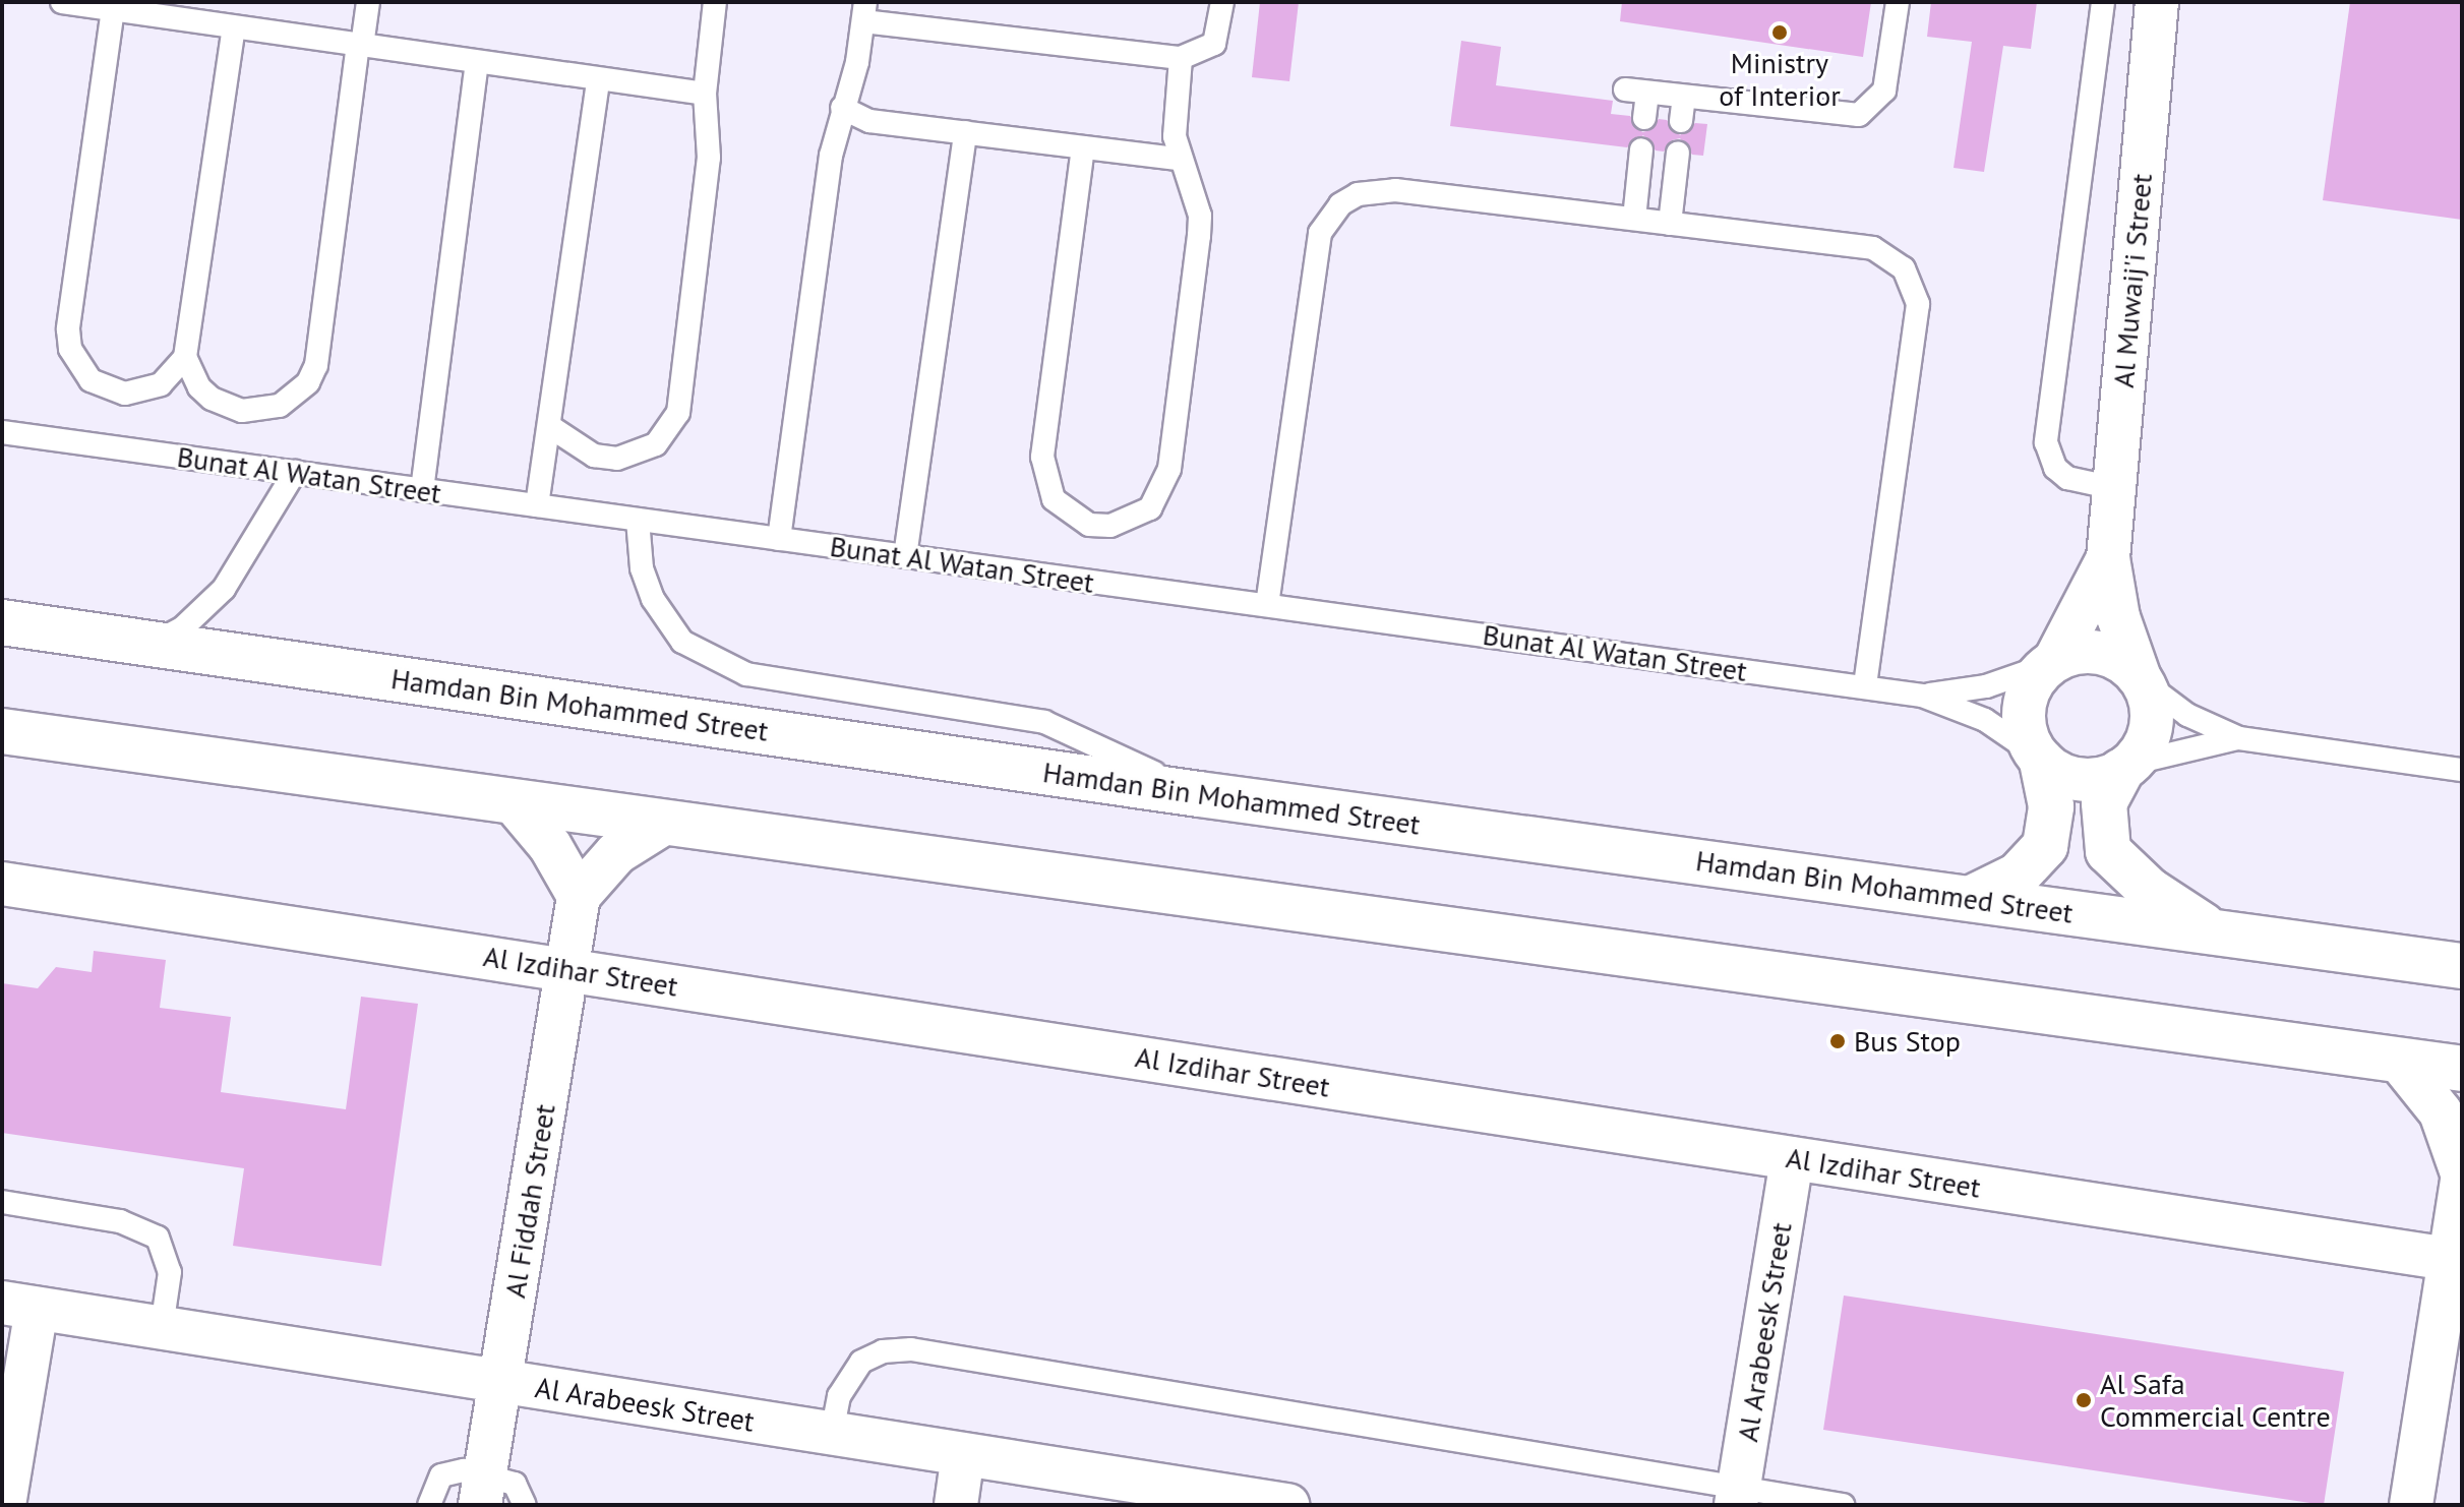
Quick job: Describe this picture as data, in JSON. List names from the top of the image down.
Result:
{
  "streets": {
    "main road": ["Hamdan Bin Mohammed Street"],
    "street": [
      "Al Muwaij'i Street",
      "Al Izdihar Street",
      "Al Fiddah Street",
      "Al Arabeesk Street"
    ],
    "lane": ["Bunat Al Watan Street"]
  },
  "crossings": [
    ["Al Muwaij'i Street", "Bunat Al Watan Street"],
    ["Al Izdihar Street", "Al Fiddah Street"],
    ["Al Izdihar Street", "Al Arabeesk Street"],
    ["Al Fiddah Street", "Al Arabeesk Street"]
  ],
  "places": ["Ministry of Interior", "Bus Stop", "Al Safa Commercial Centre"]
}
